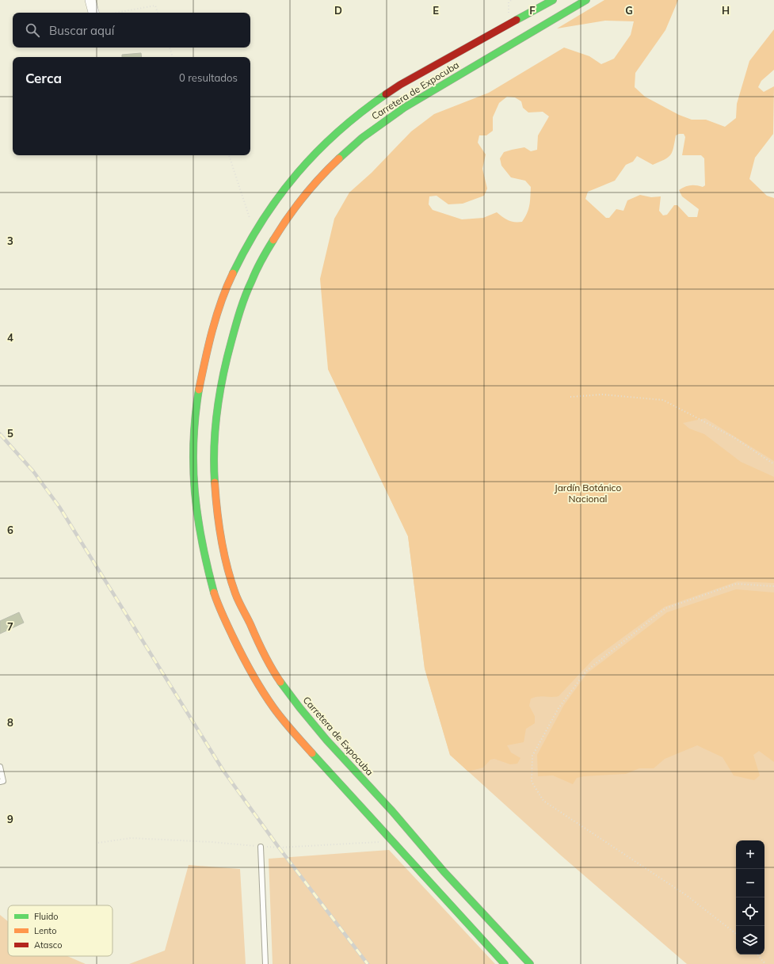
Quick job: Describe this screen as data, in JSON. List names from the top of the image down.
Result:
{
  "streets": {
    "main road": ["Carretera de Expocuba"]
  },
  "parks": ["Jardín Botánico Nacional"],
  "legend": ["Fluido", "Lento", "Atasco"],
  "page": {
    "search": "Buscar aquí",
    "heading": ["Cerca", "0 resultados"],
    "map_buttons": ["+", "−"]
  },
  "grid": {
    "columns": [
      "D",
      "E",
      "F",
      "G",
      "H"
    ],
    "rows": [
      "3",
      "4",
      "5",
      "6",
      "7",
      "8",
      "9"
    ]
  }
}
